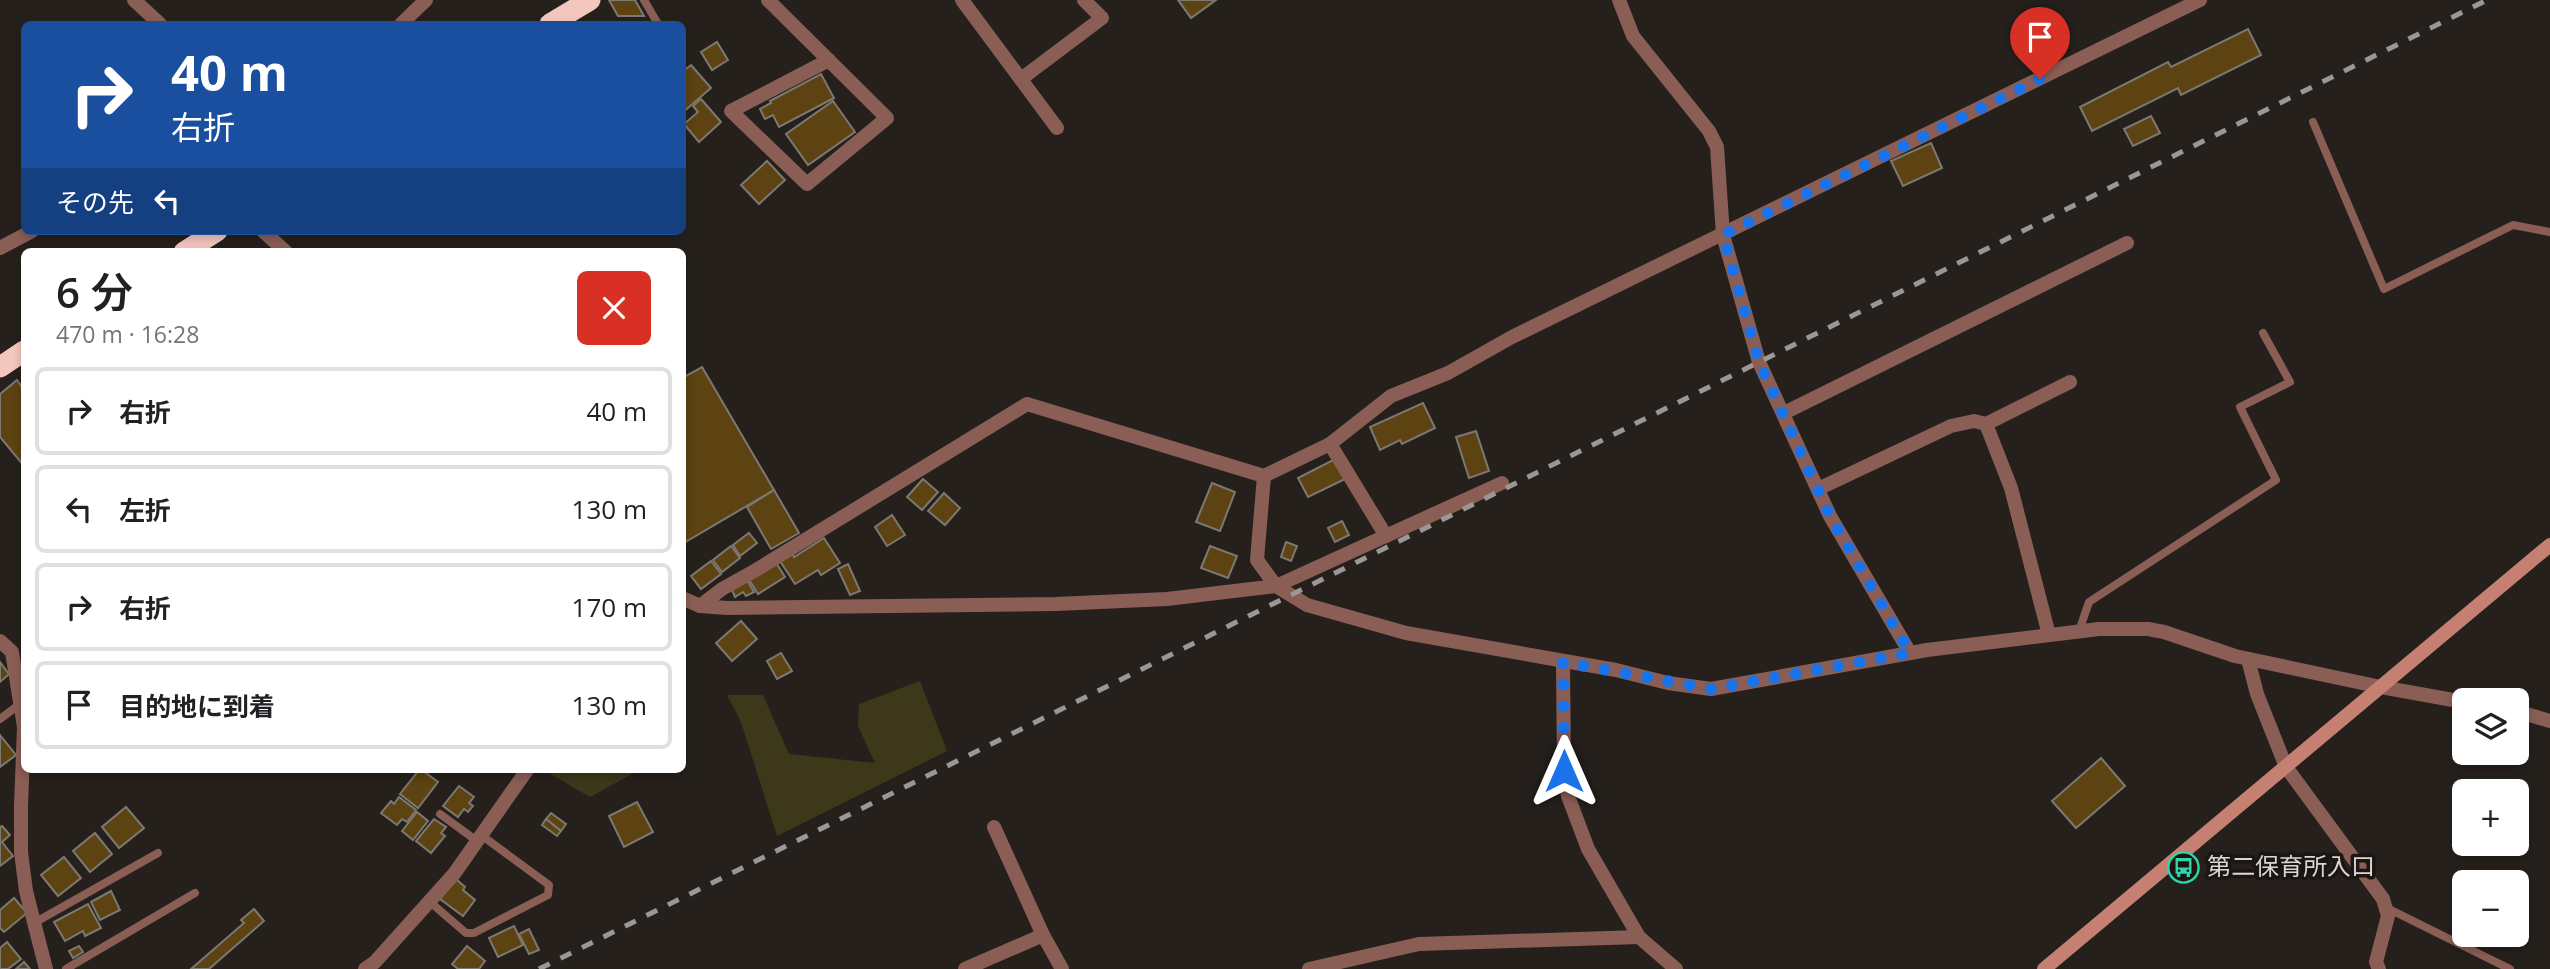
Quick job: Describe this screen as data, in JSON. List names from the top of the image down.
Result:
{
  "places": {
    "bus stop": ["第二保育所入口"]
  },
  "page": {
    "turn": ["40 m", "右折"],
    "then": "その先",
    "heading": ["6 分", "470 m · 16:28"],
    "list": [
      {
        "name": "右折",
        "value": "40 m"
      },
      {
        "name": "左折",
        "value": "130 m"
      },
      {
        "name": "右折",
        "value": "170 m"
      },
      {
        "name": "目的地に到着",
        "value": "130 m"
      }
    ],
    "map_buttons": ["+", "−"]
  }
}
